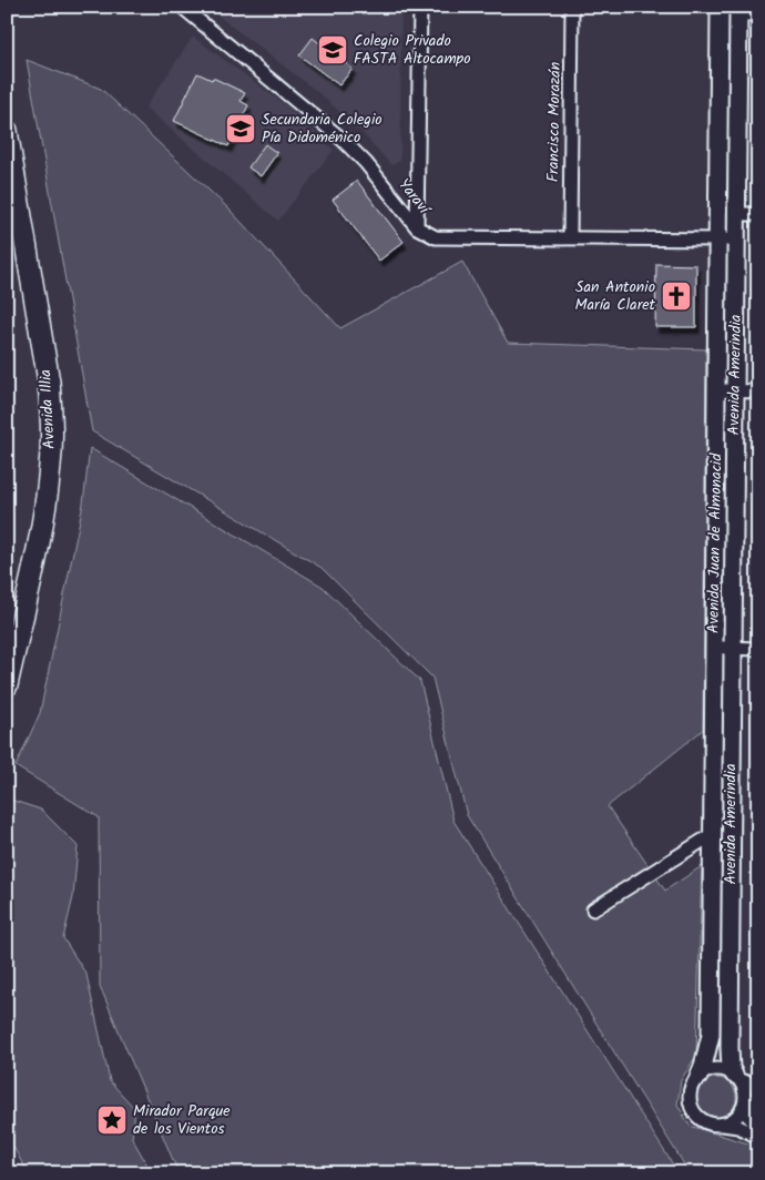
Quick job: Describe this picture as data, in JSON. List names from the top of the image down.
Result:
{
  "streets": {
    "main road": ["Avenida Illia"],
    "street": [
      "Francisco Morazán",
      "Yaraví",
      "Avenida Amerindia",
      "Avenida Juan de Almonacid"
    ]
  },
  "crossings": [
    ["Francisco Morazán", "Yaraví"],
    ["Yaraví", "Avenida Amerindia"],
    ["Yaraví", "Avenida Juan de Almonacid"],
    ["Avenida Amerindia", "Avenida Juan de Almonacid"]
  ],
  "places": {
    "school or university": ["Colegio Privado FASTA Altocampo", "Secundaria Colegio Pía Didoménico"],
    "church": ["San Antonio María Claret"],
    "place": ["Mirador Parque de los Vientos"]
  }
}
